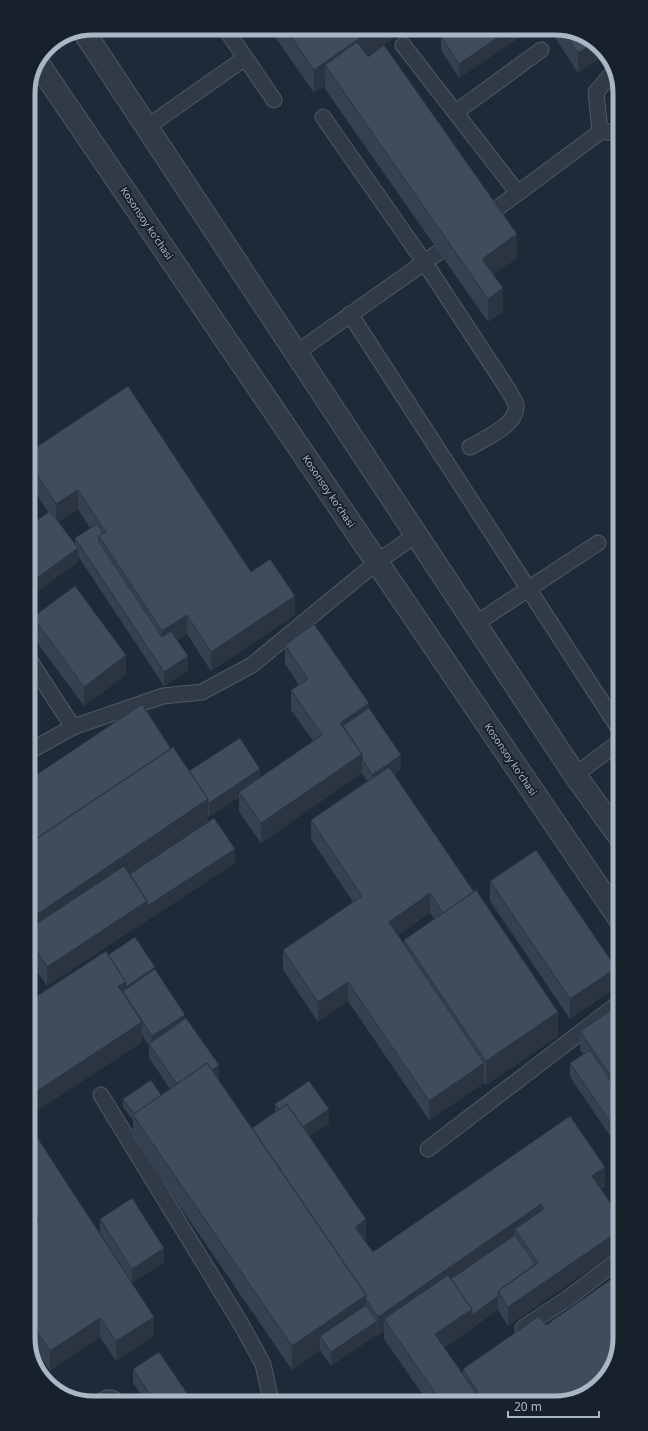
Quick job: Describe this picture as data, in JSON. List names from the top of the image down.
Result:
{
  "streets": {
    "street": ["Kosonsoy koʻchasi"]
  },
  "scale_bar": "20 m"
}
